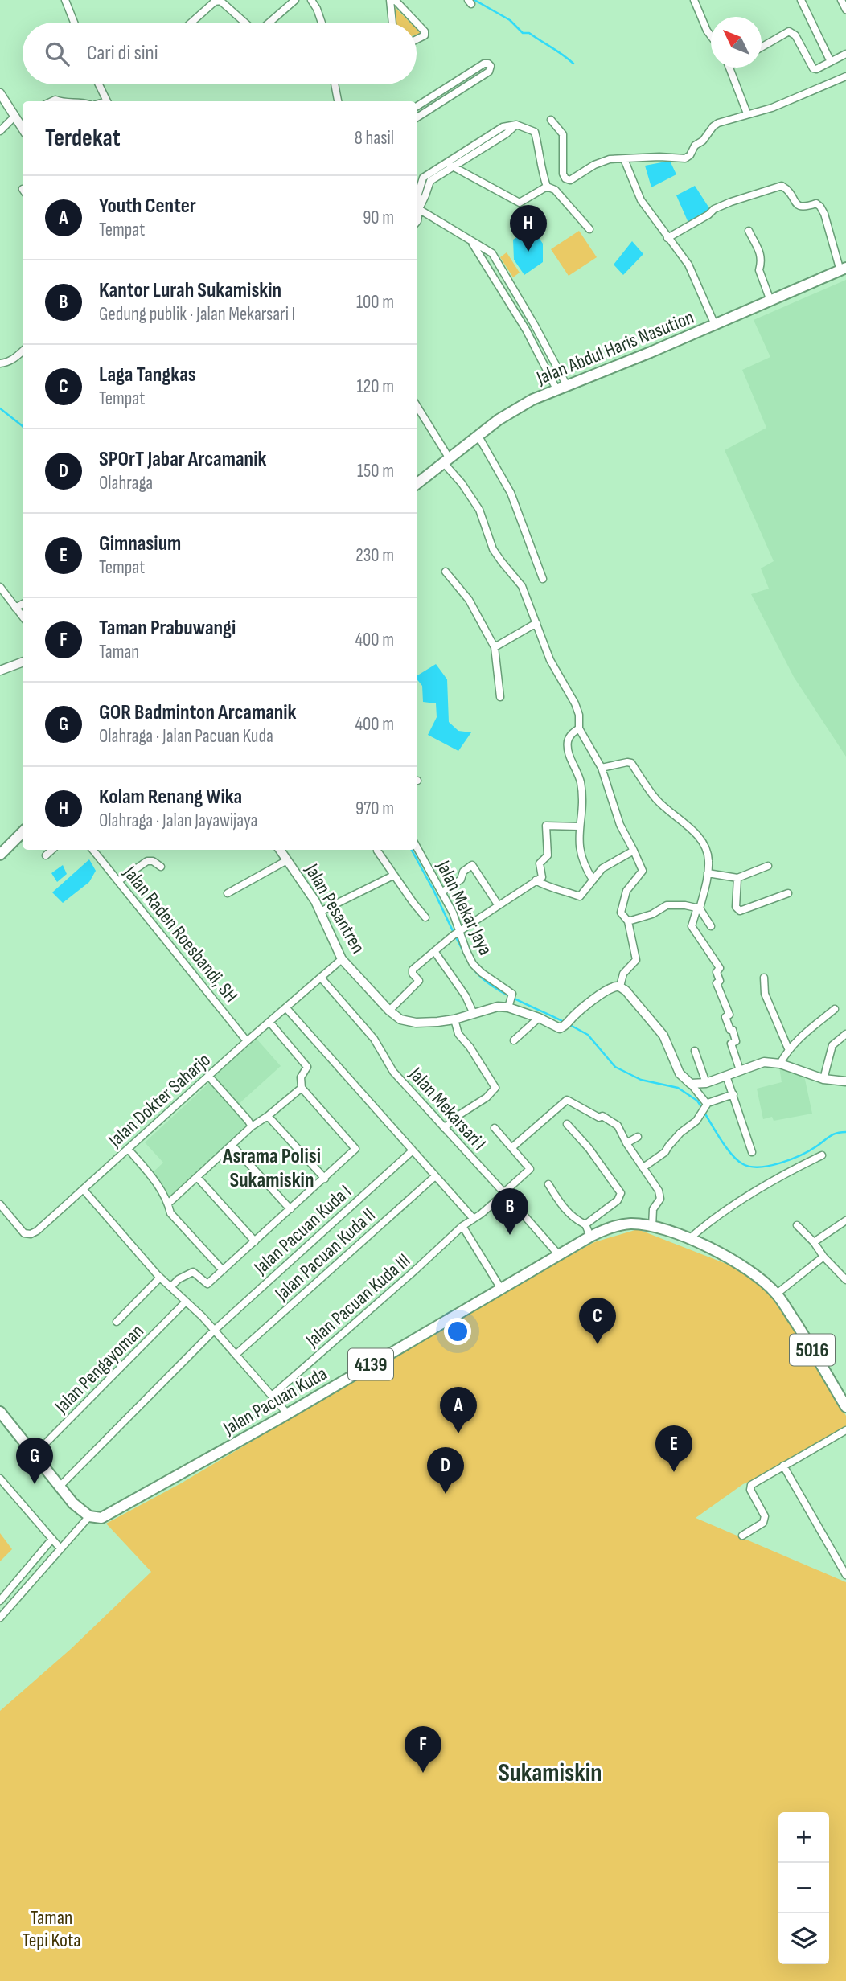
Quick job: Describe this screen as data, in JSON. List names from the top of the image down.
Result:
{
  "streets": {
    "main road": [
      "Jalan Abdul Haris Nasution",
      "5016",
      "4139",
      "Jalan Pacuan Kuda"
    ],
    "street": [
      "Jalan Mekar Jaya",
      "Jalan Pesantren",
      "Jalan Raden Roesbandi, SH",
      "Jalan Dokter Saharjo",
      "Jalan Mekarsari I",
      "Jalan Pacuan Kuda I",
      "Jalan Pacuan Kuda II",
      "Jalan Pacuan Kuda III",
      "Jalan Pengayoman"
    ]
  },
  "crossings": [
    ["Jalan Mekar Jaya", "Jalan Pesantren"],
    ["Jalan Pesantren", "Jalan Dokter Saharjo"],
    ["Jalan Raden Roesbandi, SH", "Jalan Dokter Saharjo"],
    ["Jalan Dokter Saharjo", "Jalan Mekarsari I"],
    ["Jalan Mekarsari I", "Jalan Pacuan Kuda III"],
    ["Jalan Mekarsari I", "Jalan Pacuan Kuda"],
    ["5016", "Jalan Pacuan Kuda"]
  ],
  "districts": ["Asrama Polisi Sukamiskin", "Sukamiskin"],
  "parks": ["Taman Tepi Kota"],
  "north": "top left",
  "page": {
    "search": "Cari di sini",
    "heading": ["Terdekat", "8 hasil"],
    "list": [
      {
        "mark": "A",
        "name": "Youth Center",
        "note": "Tempat",
        "value": "90 m"
      },
      {
        "mark": "B",
        "name": "Kantor Lurah Sukamiskin",
        "note": "Gedung publik · Jalan Mekarsari I",
        "value": "100 m"
      },
      {
        "mark": "C",
        "name": "Laga Tangkas",
        "note": "Tempat",
        "value": "120 m"
      },
      {
        "mark": "D",
        "name": "SPOrT Jabar Arcamanik",
        "note": "Olahraga",
        "value": "150 m"
      },
      {
        "mark": "E",
        "name": "Gimnasium",
        "note": "Tempat",
        "value": "230 m"
      },
      {
        "mark": "F",
        "name": "Taman Prabuwangi",
        "note": "Taman",
        "value": "400 m"
      },
      {
        "mark": "G",
        "name": "GOR Badminton Arcamanik",
        "note": "Olahraga · Jalan Pacuan Kuda",
        "value": "400 m"
      },
      {
        "mark": "H",
        "name": "Kolam Renang Wika",
        "note": "Olahraga · Jalan Jayawijaya",
        "value": "970 m"
      }
    ],
    "pins": [
      "H",
      "B",
      "C",
      "A",
      "E",
      "G",
      "D",
      "F"
    ],
    "map_buttons": ["+", "−"]
  }
}
